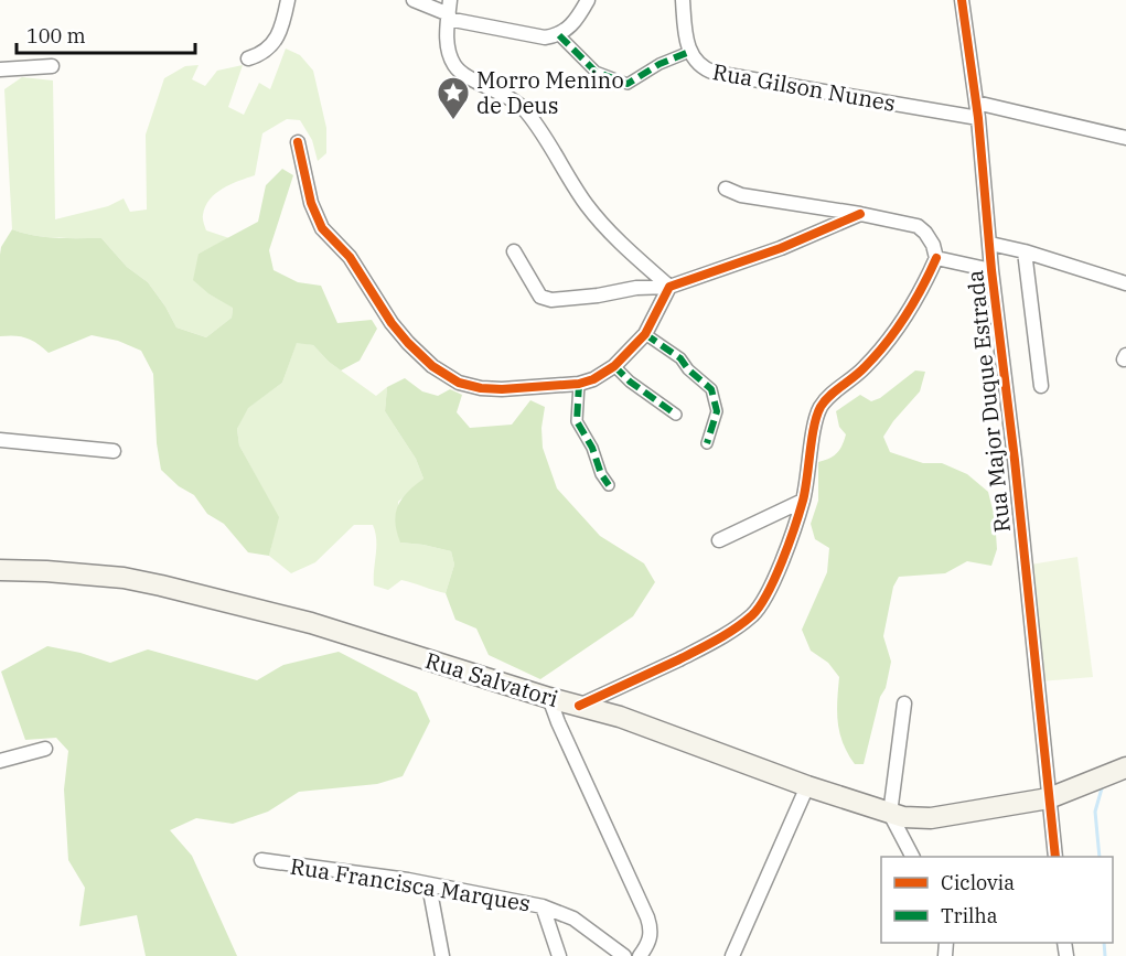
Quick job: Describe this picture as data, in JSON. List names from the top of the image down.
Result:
{
  "streets": {
    "main road": ["Rua Salvatori"],
    "street": ["Rua Gilson Nunes", "Rua Major Duque Estrada", "Rua Francisca Marques"]
  },
  "crossings": [
    ["Rua Gilson Nunes", "Rua Major Duque Estrada"],
    ["Rua Major Duque Estrada", "Rua Salvatori"]
  ],
  "places": {
    "place": ["Morro Menino de Deus"]
  },
  "legend": ["Ciclovia", "Trilha"],
  "scale_bar": "100 m"
}
